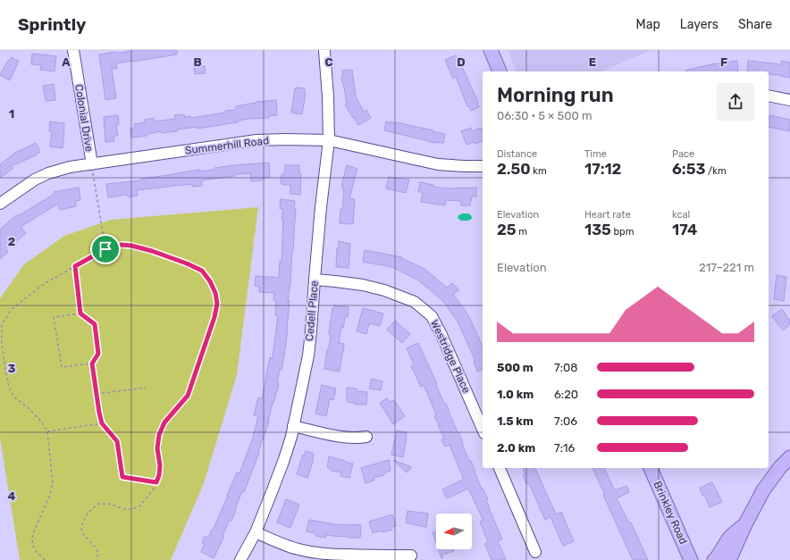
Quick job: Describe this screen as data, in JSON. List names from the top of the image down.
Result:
{
  "streets": {
    "main road": ["Brinkley Road"],
    "street": [
      "Colonial Drive",
      "Summerhill Road",
      "Cedell Place",
      "Westridge Place"
    ]
  },
  "crossings": [
    ["Colonial Drive", "Summerhill Road"],
    ["Summerhill Road", "Cedell Place"],
    ["Cedell Place", "Westridge Place"]
  ],
  "north": "left",
  "page": {
    "header": "Sprintly",
    "nav": ["Map", "Layers", "Share"],
    "heading": ["Morning run", "06:30 · 5 × 500 m"],
    "stats": [
      ["Distance", "2.50 km"],
      ["Time", "17:12"],
      ["Pace", "6:53 /km"],
      ["Elevation", "25 m"],
      ["Heart rate", "135 bpm"],
      ["kcal", "174"]
    ],
    "chart": ["Elevation", "217–221 m"],
    "list": [
      {
        "name": "500 m",
        "note": "7:08"
      },
      {
        "name": "1.0 km",
        "note": "6:20"
      },
      {
        "name": "1.5 km",
        "note": "7:06"
      },
      {
        "name": "2.0 km",
        "note": "7:16"
      }
    ]
  },
  "grid": {
    "columns": [
      "A",
      "B",
      "C",
      "D",
      "E",
      "F"
    ],
    "rows": [
      "1",
      "2",
      "3",
      "4"
    ]
  }
}
